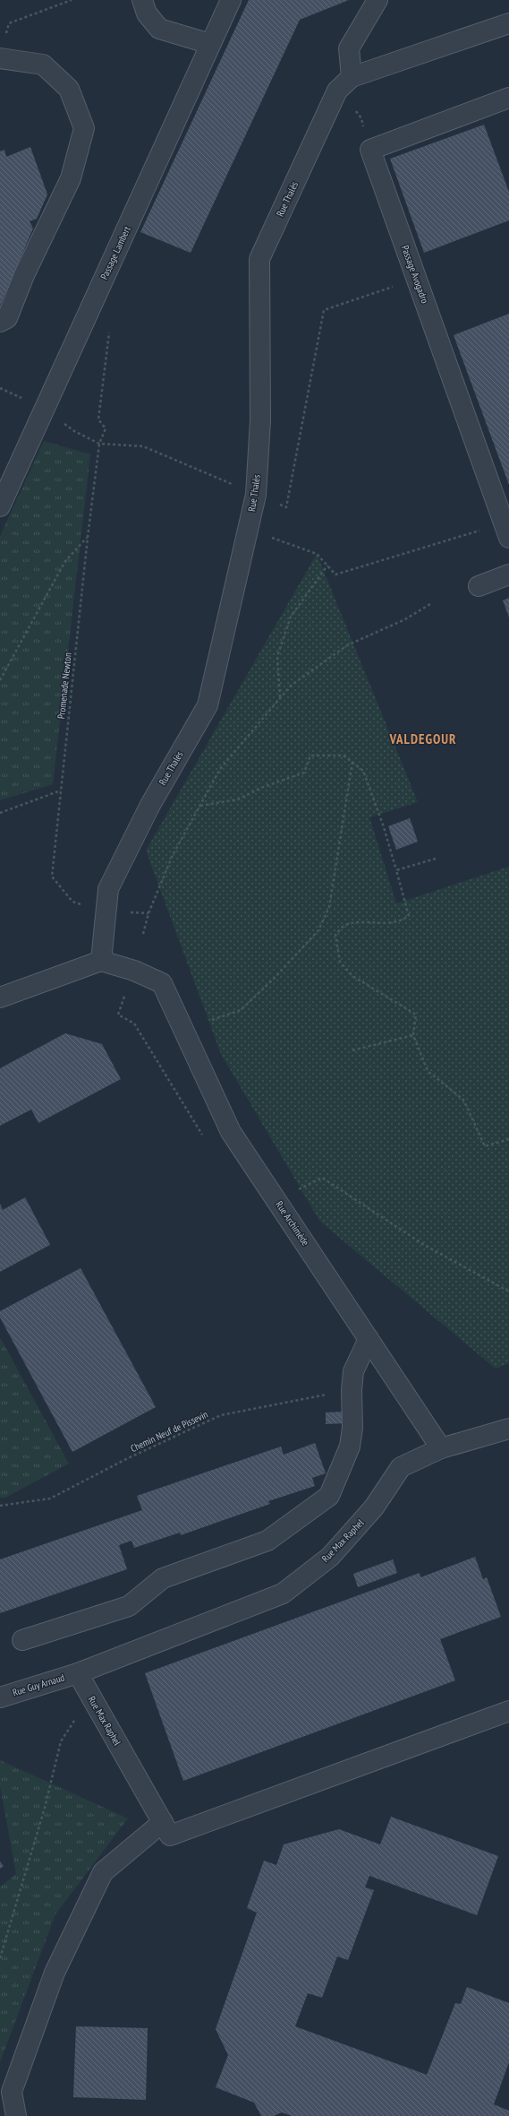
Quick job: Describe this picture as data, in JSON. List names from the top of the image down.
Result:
{
  "streets": {
    "street": [
      "Rue Thalès",
      "Passage Lambert",
      "Passage Avogadro",
      "Rue Archimède",
      "Rue Max Raphel",
      "Rue Guy Arnaud"
    ],
    "path": ["Promenade Newton", "Chemin Neuf de Pissevin"]
  },
  "crossings": [
    ["Rue Thalès", "Rue Archimède"],
    ["Rue Archimède", "Rue Max Raphel"],
    ["Rue Max Raphel", "Rue Guy Arnaud"]
  ],
  "districts": ["VALDEGOUR"]
}
